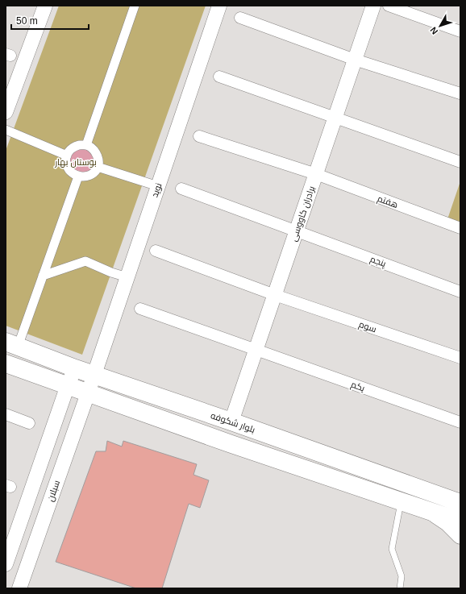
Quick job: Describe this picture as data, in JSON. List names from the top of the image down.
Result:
{
  "streets": {
    "main road": ["بلوار شکوفه"],
    "street": [
      "نوید",
      "هفتم",
      "برادران کاووسی",
      "پنجم",
      "سوم",
      "یکم",
      "سبلان"
    ]
  },
  "crossings": [
    ["نوید", "بلوار شکوفه"],
    ["نوید", "سبلان"],
    ["هفتم", "برادران کاووسی"],
    ["برادران کاووسی", "پنجم"],
    ["برادران کاووسی", "سوم"],
    ["برادران کاووسی", "یکم"],
    ["برادران کاووسی", "بلوار شکوفه"],
    ["بلوار شکوفه", "سبلان"]
  ],
  "parks": ["بوستان بهار"],
  "scale_bar": "50 m",
  "north": "bottom left"
}
